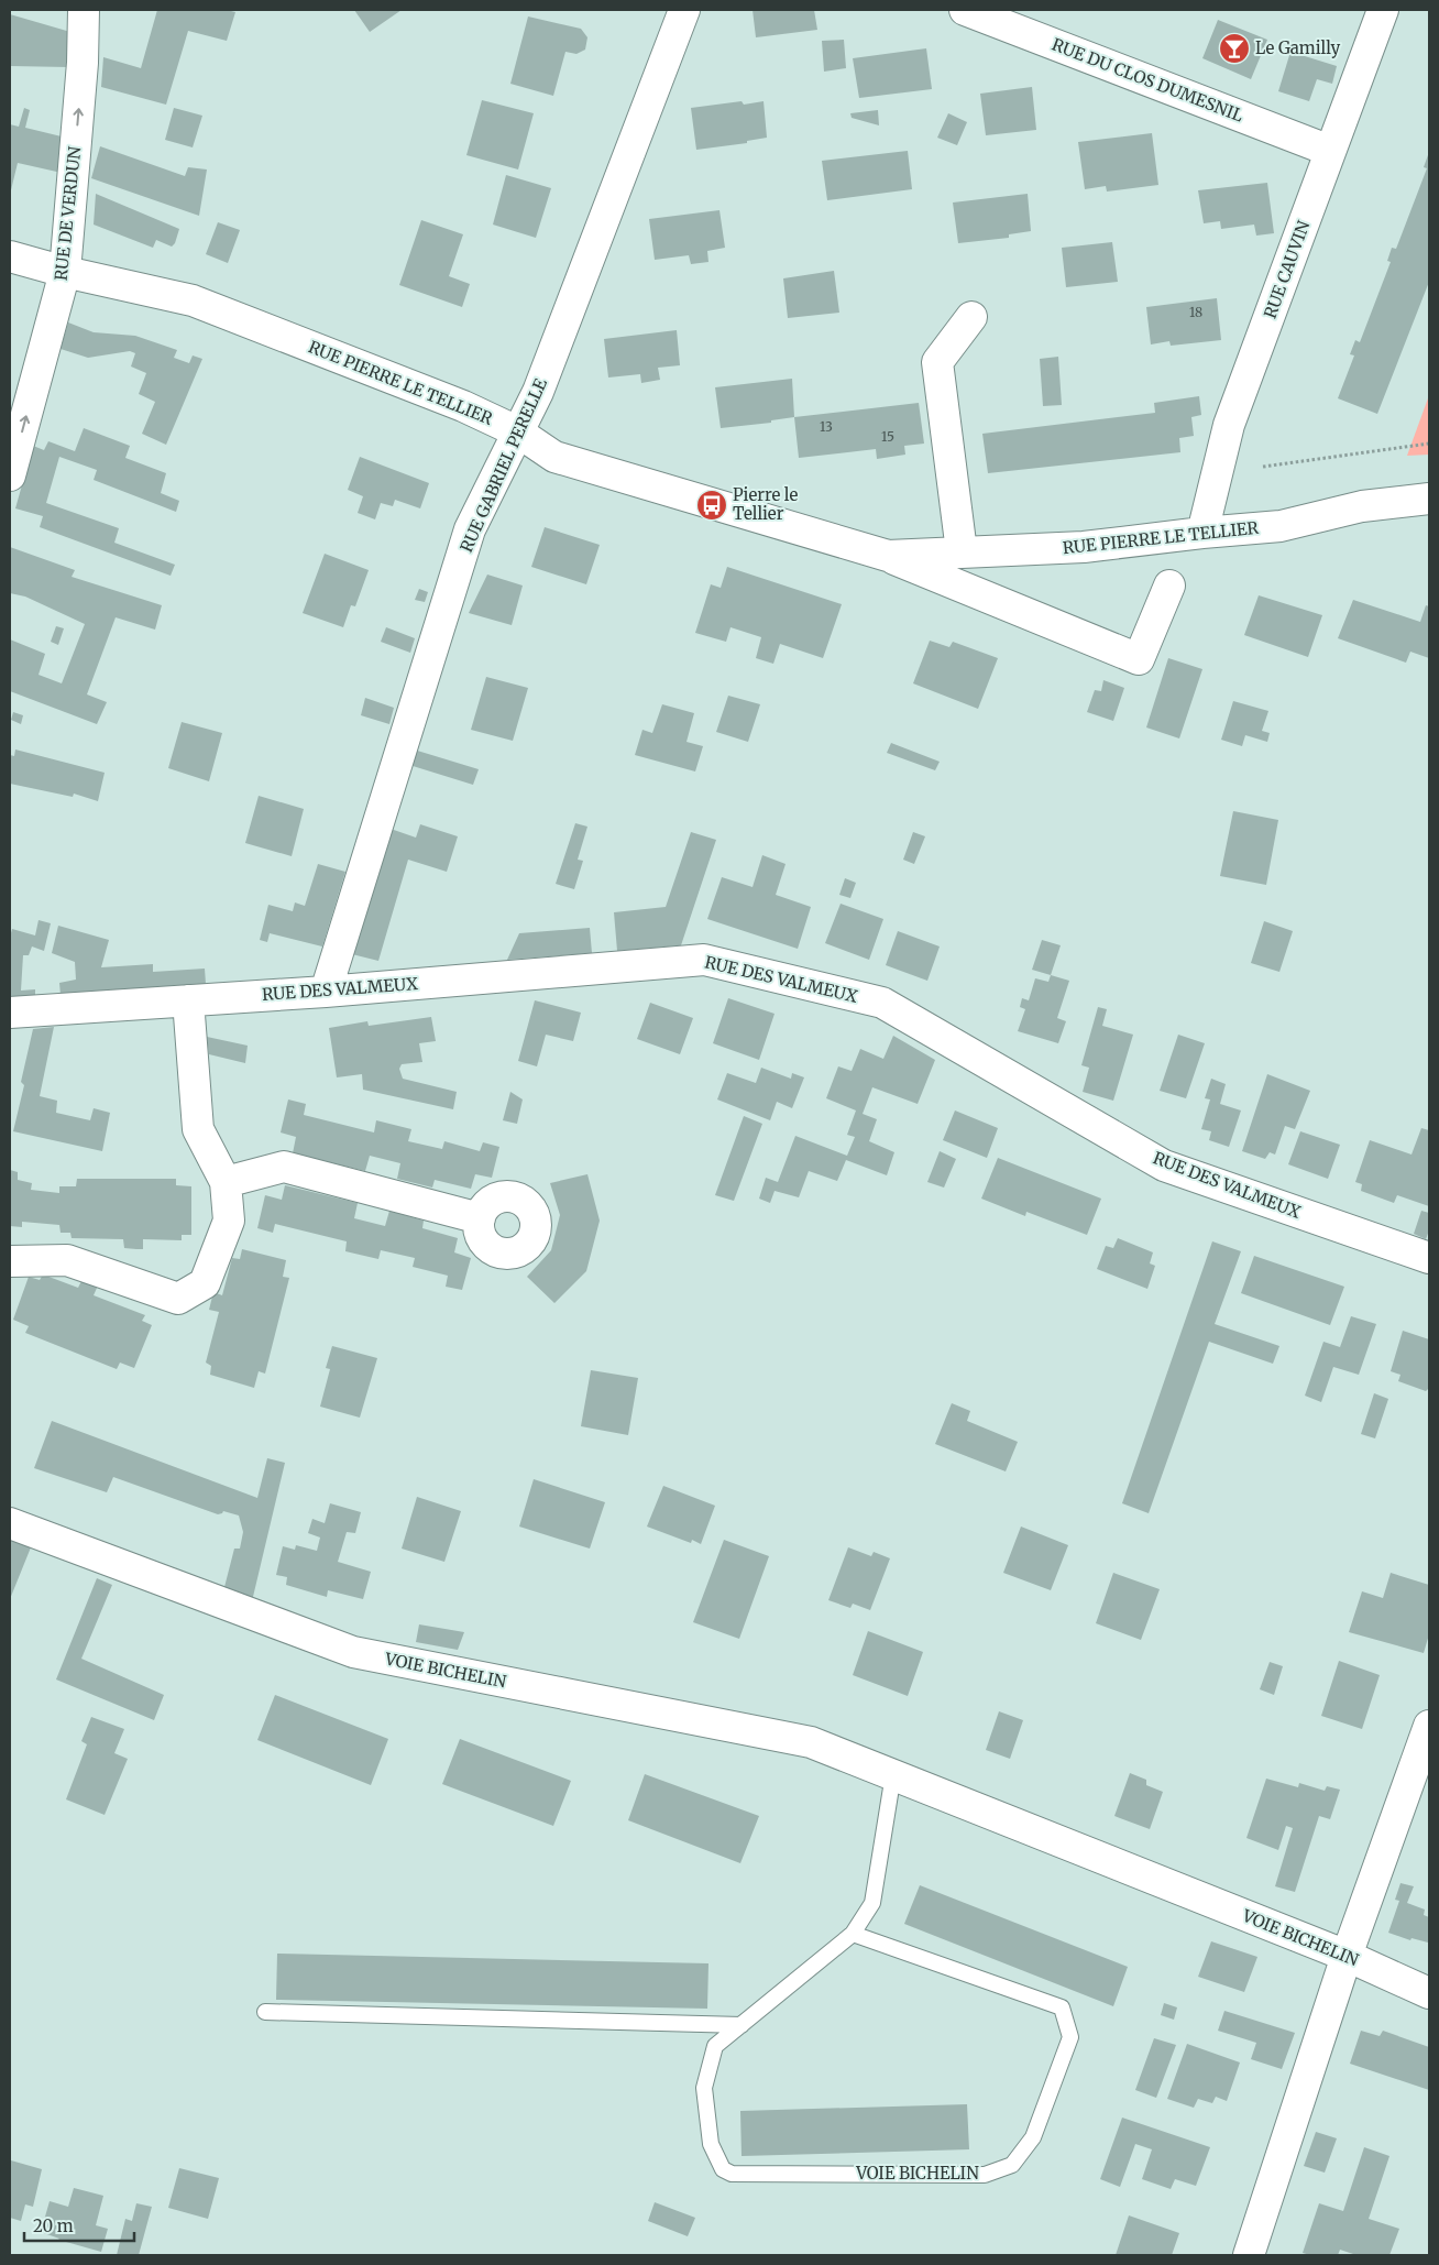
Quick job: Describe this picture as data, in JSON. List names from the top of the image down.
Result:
{
  "streets": {
    "street": [
      "RUE DU CLOS DUMESNIL",
      "RUE DE VERDUN",
      "RUE CAUVIN",
      "RUE PIERRE LE TELLIER",
      "RUE GABRIEL PERELLE",
      "RUE DES VALMEUX",
      "VOIE BICHELIN"
    ]
  },
  "crossings": [
    ["RUE DU CLOS DUMESNIL", "RUE CAUVIN"],
    ["RUE DE VERDUN", "RUE PIERRE LE TELLIER"],
    ["RUE CAUVIN", "RUE PIERRE LE TELLIER"],
    ["RUE PIERRE LE TELLIER", "RUE GABRIEL PERELLE"],
    ["RUE GABRIEL PERELLE", "RUE DES VALMEUX"]
  ],
  "one_way": ["RUE DE VERDUN"],
  "places": {
    "bar": ["Le Gamilly"],
    "bus stop": ["Pierre le Tellier"]
  },
  "house_numbers": ["18", "13", "15"],
  "scale_bar": "20 m"
}
